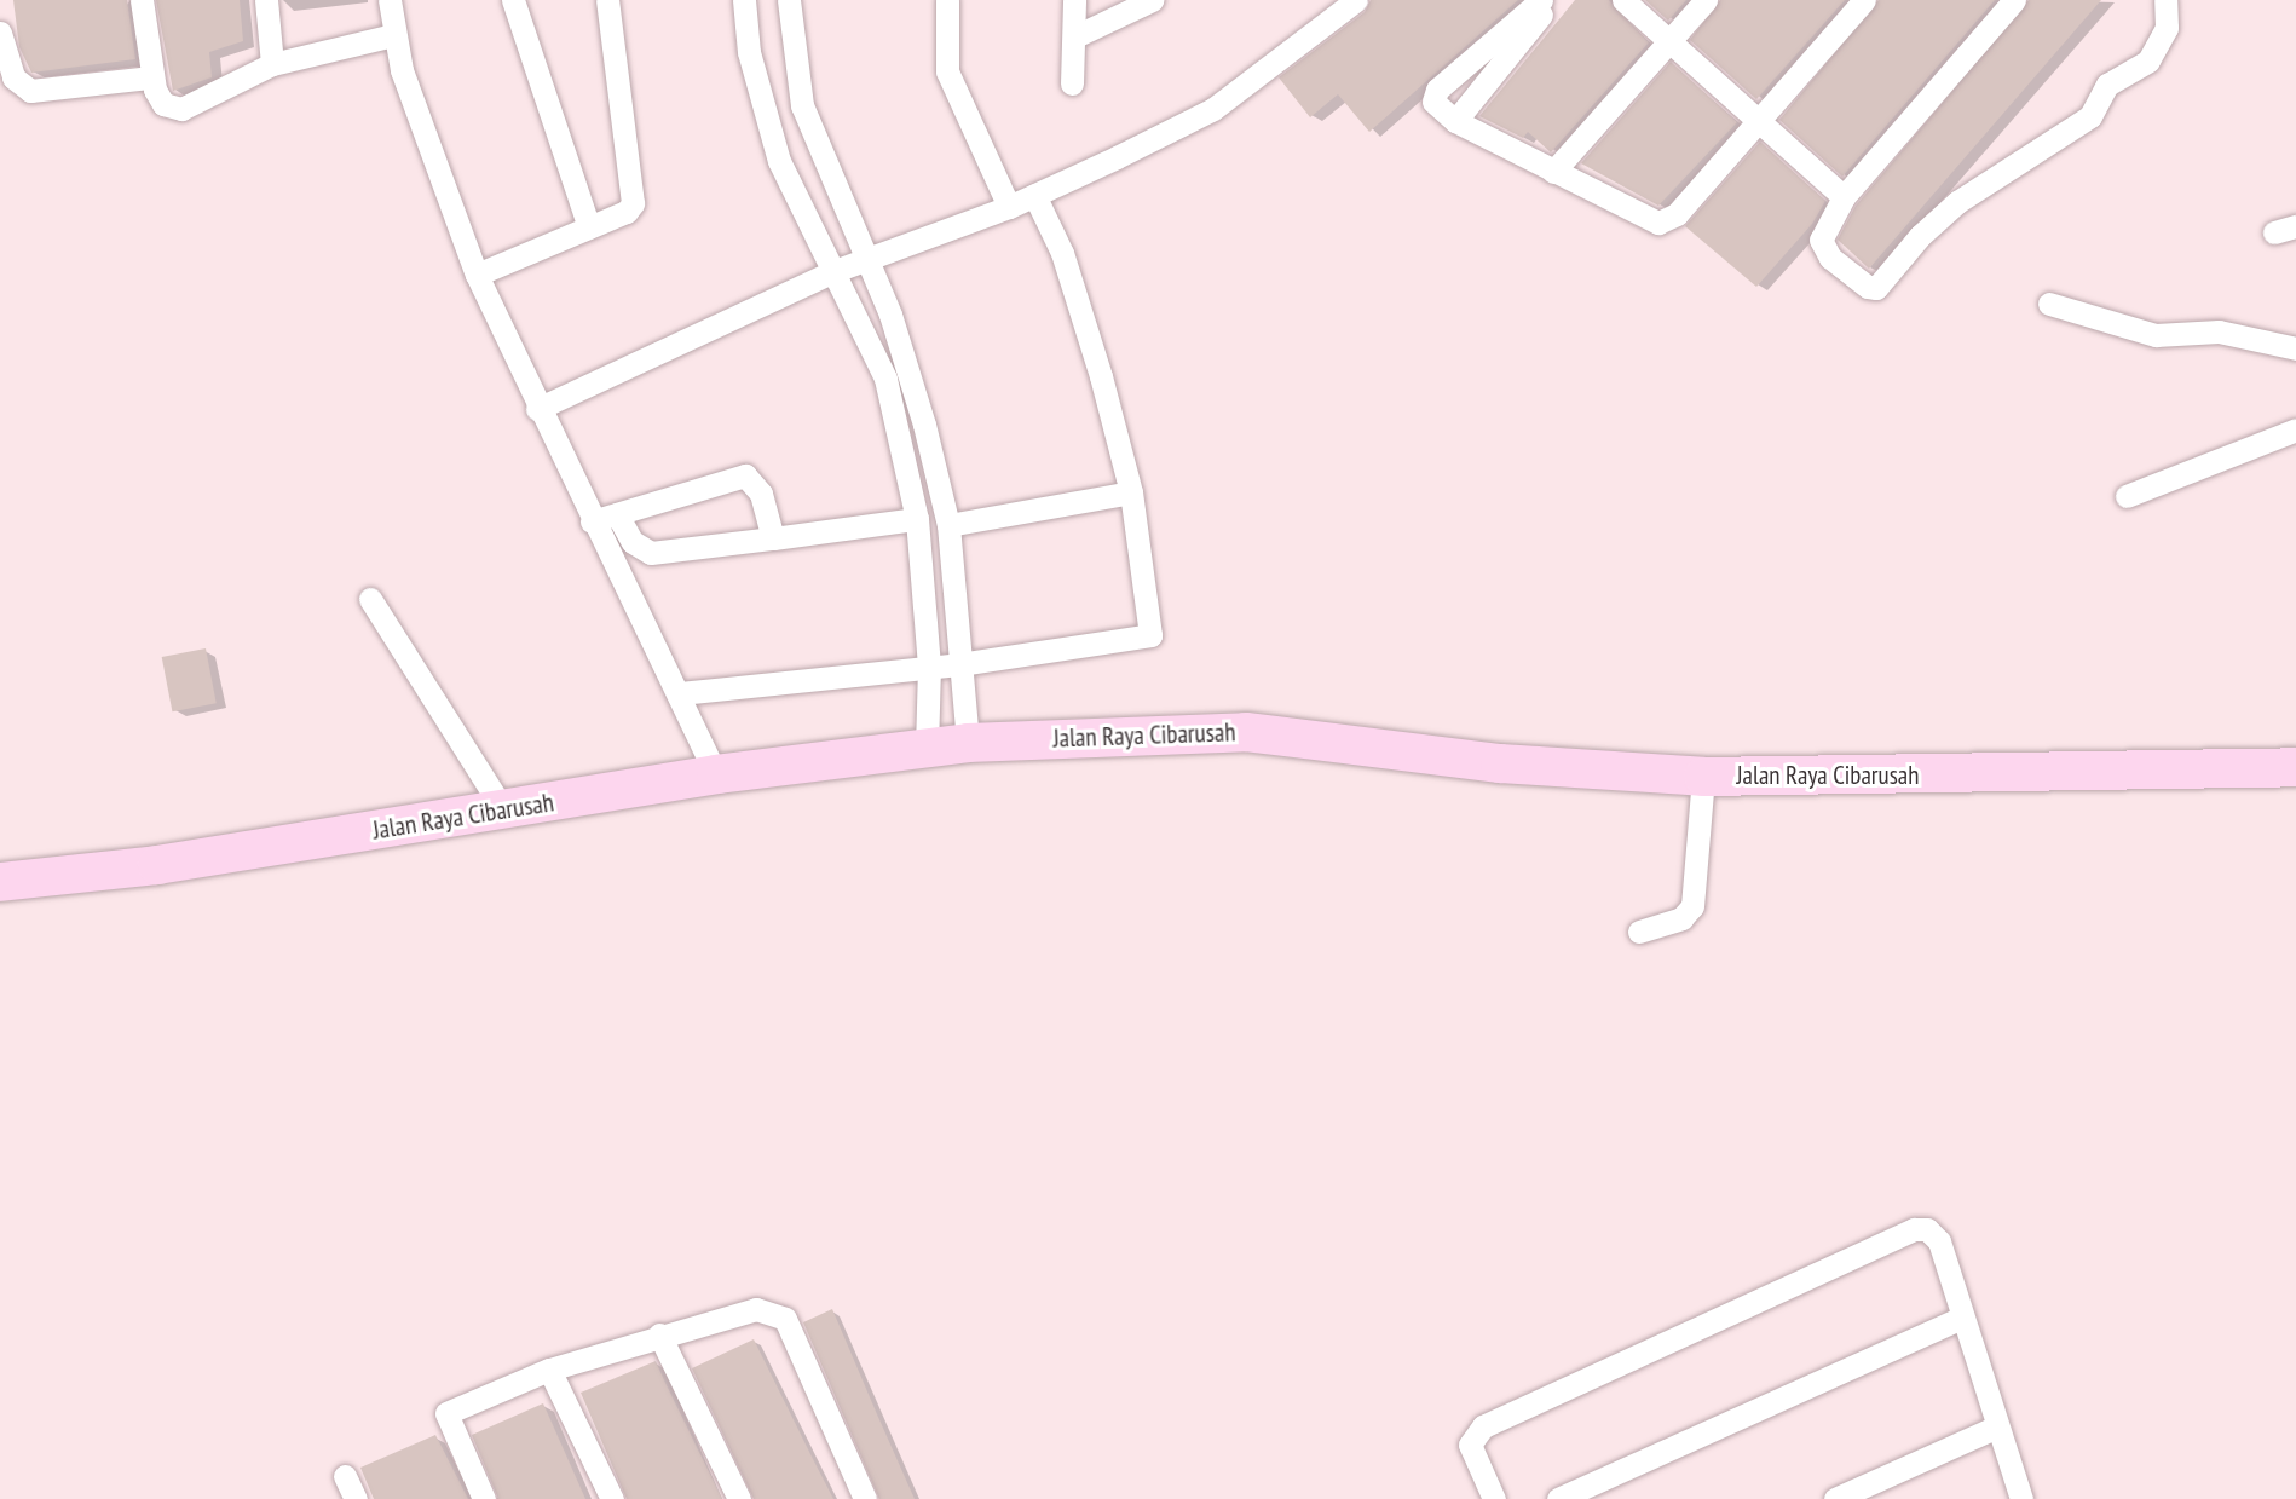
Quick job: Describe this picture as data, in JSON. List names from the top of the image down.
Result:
{
  "streets": {
    "main road": ["Jalan Raya Cibarusah"]
  }
}
